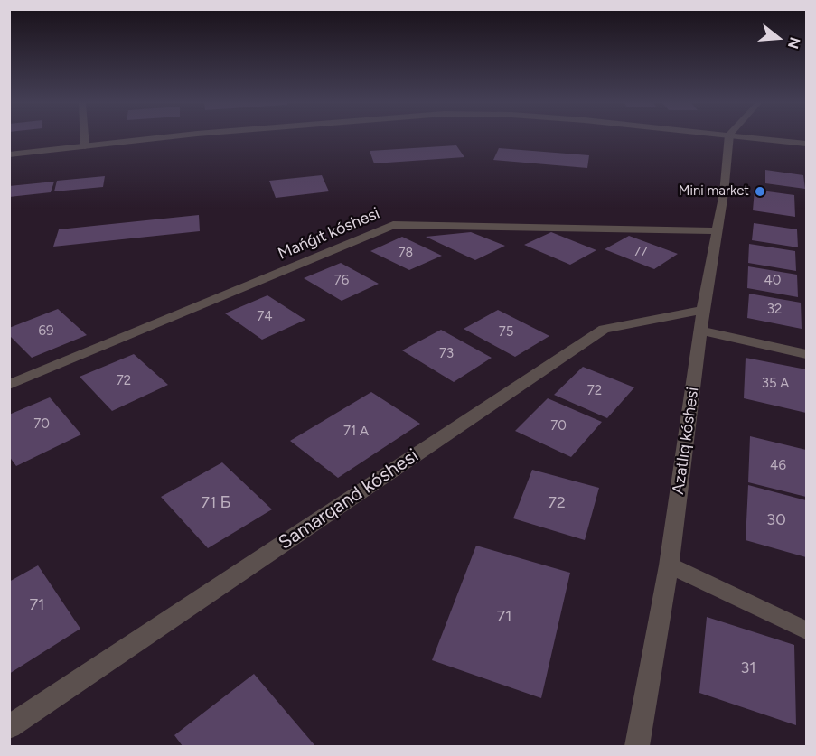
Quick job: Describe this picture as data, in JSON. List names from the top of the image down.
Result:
{
  "streets": {
    "street": ["Mańǵıt kóshesi", "Azatlıq kóshesi", "Samarqand kóshesi"]
  },
  "crossings": [
    ["Mańǵıt kóshesi", "Azatlıq kóshesi"],
    ["Azatlıq kóshesi", "Samarqand kóshesi"]
  ],
  "places": ["Mini market"],
  "house_numbers": [
    "77",
    "78",
    "76",
    "40",
    "32",
    "74",
    "69",
    "75",
    "73",
    "72",
    "35 А",
    "72",
    "70",
    "70",
    "71 А",
    "46",
    "71 Б",
    "72",
    "30",
    "71",
    "71",
    "31"
  ],
  "north": "right"
}
